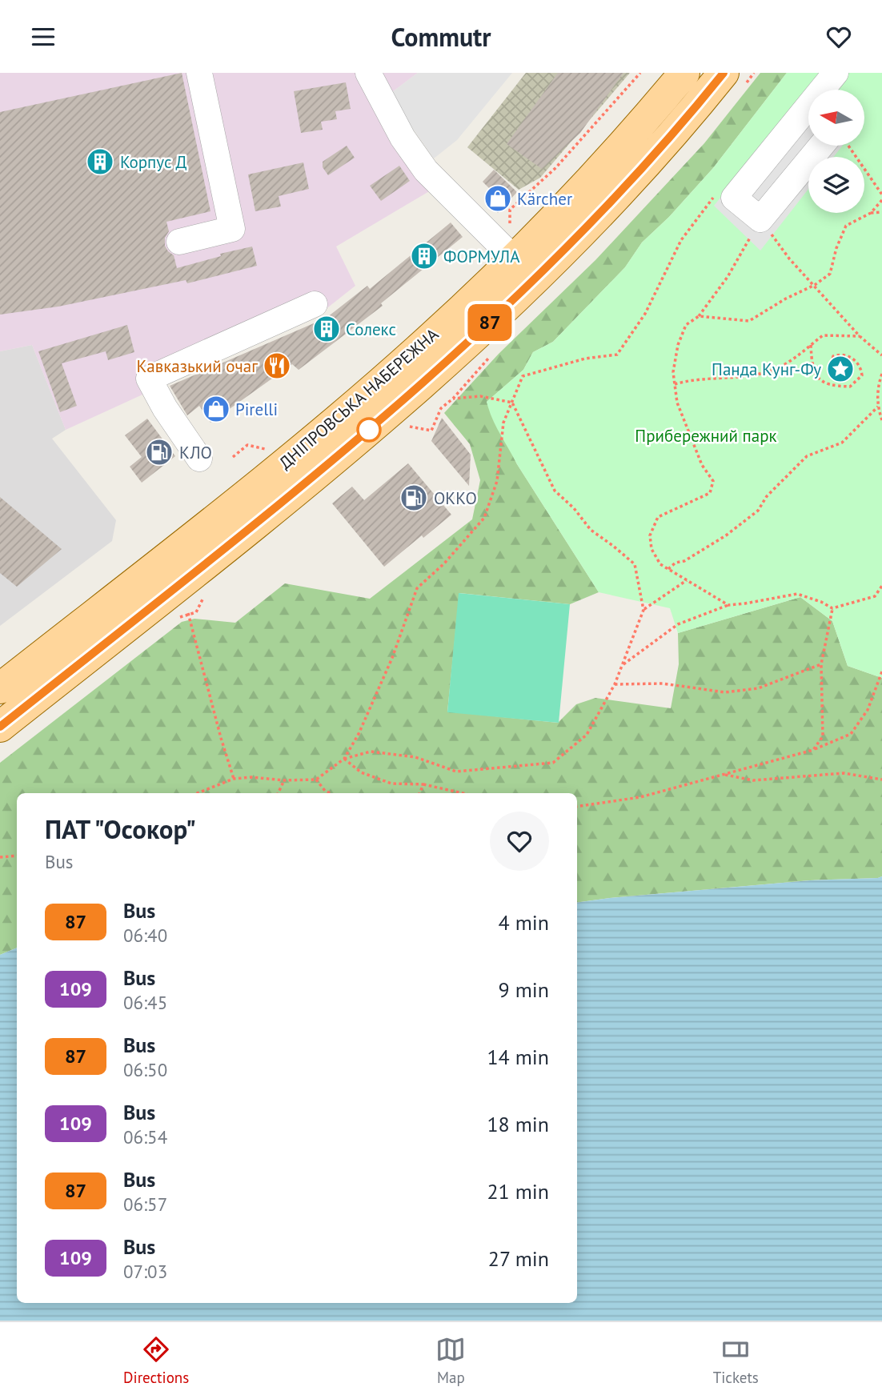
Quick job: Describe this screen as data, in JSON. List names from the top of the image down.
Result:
{
  "streets": {
    "main road": ["ДНІПРОВСЬКА НАБЕРЕЖНА"]
  },
  "parks": ["Прибережний парк"],
  "places": {
    "building": ["Корпус Д", "ФОРМУЛА", "Солекс"],
    "shop": ["Kärcher", "Pirelli"],
    "restaurant": ["Кавказький очаг"],
    "place": ["Панда Кунг-Фу"],
    "fuel station": ["КЛО", "ОККО"]
  },
  "lines": ["bus line 87"],
  "north": "left",
  "page": {
    "header": "Commutr",
    "on_map": "87",
    "heading": ["ПАТ \"Осокор\"", "Bus"],
    "list": [
      {
        "mark": "87",
        "name": "Bus",
        "note": "06:40",
        "value": "4 min"
      },
      {
        "mark": "109",
        "name": "Bus",
        "note": "06:45",
        "value": "9 min"
      },
      {
        "mark": "87",
        "name": "Bus",
        "note": "06:50",
        "value": "14 min"
      },
      {
        "mark": "109",
        "name": "Bus",
        "note": "06:54",
        "value": "18 min"
      },
      {
        "mark": "87",
        "name": "Bus",
        "note": "06:57",
        "value": "21 min"
      },
      {
        "mark": "109",
        "name": "Bus",
        "note": "07:03",
        "value": "27 min"
      }
    ],
    "tabs": ["Directions", "Map", "Tickets"]
  }
}
